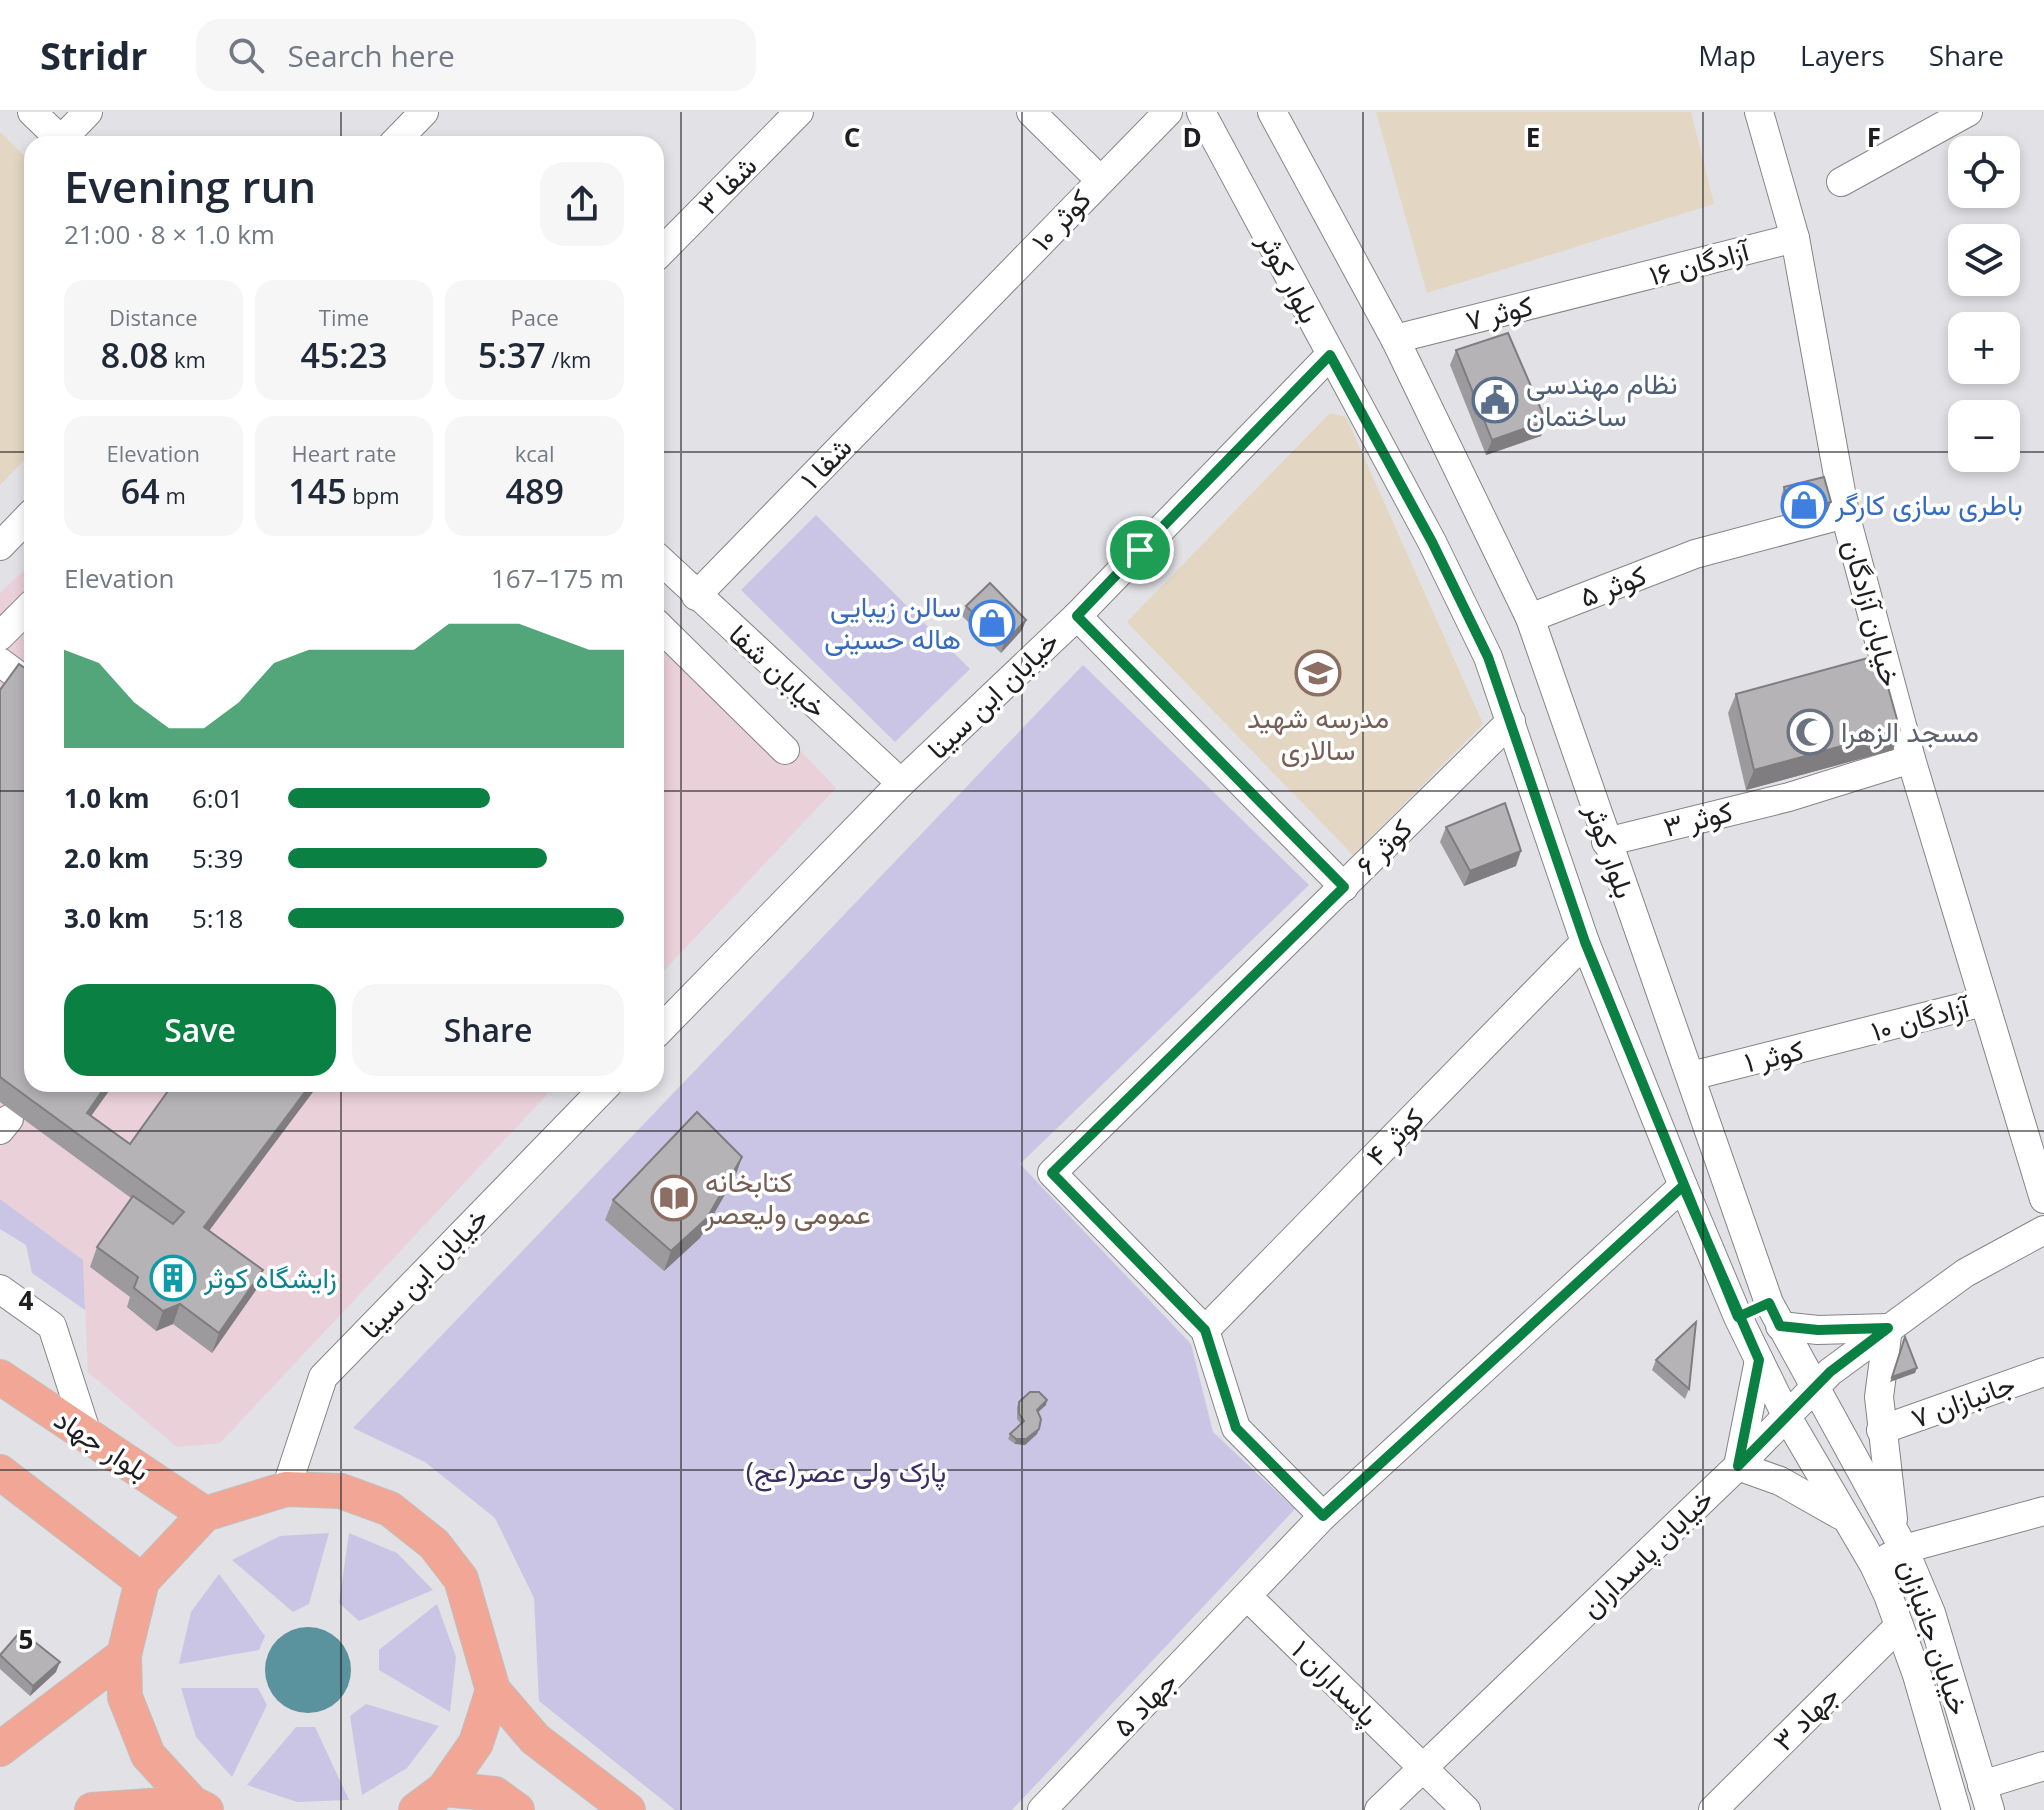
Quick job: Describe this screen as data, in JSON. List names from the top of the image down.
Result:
{
  "streets": {
    "main road": ["بلوار جهاد"],
    "street": [
      "شفا ۳",
      "کوثر ۱۰",
      "آزادگان ۱۶",
      "بلوار کوثر",
      "کوثر ۷",
      "شفا ۱",
      "کوثر ۵",
      "خیابان آزادگان",
      "خیابان شفا",
      "خیابان ابن سینا",
      "کوثر ۳",
      "کوثر ۶",
      "آزادگان ۱۰",
      "کوثر ۱",
      "کوثر ۴",
      "جانبازان ۷",
      "خیابان پاسداران",
      "خیابان جانبازان",
      "پاسداران ۱",
      "جهاد ۵",
      "جهاد ۳"
    ]
  },
  "crossings": [
    ["کوثر ۱۰", "شفا ۱"],
    ["آزادگان ۱۶", "کوثر ۷"],
    ["آزادگان ۱۶", "خیابان آزادگان"],
    ["بلوار کوثر", "کوثر ۷"],
    ["بلوار کوثر", "کوثر ۵"],
    ["بلوار کوثر", "خیابان ابن سینا"],
    ["بلوار کوثر", "کوثر ۳"],
    ["بلوار کوثر", "کوثر ۶"],
    ["بلوار کوثر", "کوثر ۱"],
    ["بلوار کوثر", "کوثر ۴"],
    ["بلوار کوثر", "خیابان پاسداران"],
    ["بلوار کوثر", "خیابان جانبازان"],
    ["بلوار کوثر", "جهاد ۵"],
    ["شفا ۱", "خیابان شفا"],
    ["کوثر ۵", "خیابان آزادگان"],
    ["خیابان آزادگان", "کوثر ۳"],
    ["خیابان آزادگان", "آزادگان ۱۰"],
    ["خیابان شفا", "خیابان ابن سینا"],
    ["کوثر ۶", "کوثر ۴"],
    ["آزادگان ۱۰", "کوثر ۱"],
    ["خیابان پاسداران", "خیابان جانبازان"],
    ["خیابان پاسداران", "پاسداران ۱"],
    ["خیابان جانبازان", "جهاد ۳"],
    ["پاسداران ۱", "جهاد ۵"]
  ],
  "parks": ["پارک ولی عصر(عج)"],
  "places": {
    "public building": ["نظام مهندسی ساختمان"],
    "shop": ["باطری سازی کارگر", "سالن زیبایی هاله حسینی"],
    "school or university": ["مدرسه شهید سالاری"],
    "mosque": ["مسجد الزهرا"],
    "library": ["کتابخانه عمومی ولیعصر"],
    "building": ["زایشگاه کوثر"]
  },
  "page": {
    "header": "Stridr",
    "search": "Search here",
    "nav": ["Map", "Layers", "Share"],
    "map_buttons": ["+", "−"],
    "heading": ["Evening run", "21:00 · 8 × 1.0 km"],
    "stats": [
      ["Distance", "8.08 km"],
      ["Time", "45:23"],
      ["Pace", "5:37 /km"],
      ["Elevation", "64 m"],
      ["Heart rate", "145 bpm"],
      ["kcal", "489"]
    ],
    "chart": ["Elevation", "167–175 m"],
    "list": [
      {
        "name": "1.0 km",
        "note": "6:01"
      },
      {
        "name": "2.0 km",
        "note": "5:39"
      },
      {
        "name": "3.0 km",
        "note": "5:18"
      }
    ],
    "buttons": ["Save", "Share"]
  },
  "grid": {
    "columns": [
      "C",
      "D",
      "E",
      "F"
    ],
    "rows": ["4", "5"]
  }
}
